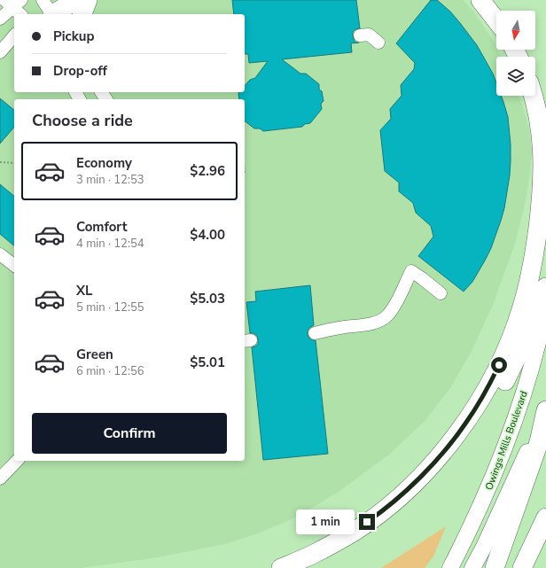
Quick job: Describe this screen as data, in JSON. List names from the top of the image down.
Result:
{
  "streets": {
    "main road": ["Owings Mills Boulevard"]
  },
  "north": "bottom",
  "page": {
    "banner": ["Pickup", "Drop-off"],
    "heading": "Choose a ride",
    "list": [
      {
        "name": "Economy",
        "note": "3 min · 12:53",
        "value": "$2.96"
      },
      {
        "name": "Comfort",
        "note": "4 min · 12:54",
        "value": "$4.00"
      },
      {
        "name": "XL",
        "note": "5 min · 12:55",
        "value": "$5.03"
      },
      {
        "name": "Green",
        "note": "6 min · 12:56",
        "value": "$5.01"
      }
    ],
    "buttons": "Confirm",
    "bubble": "1 min"
  }
}
